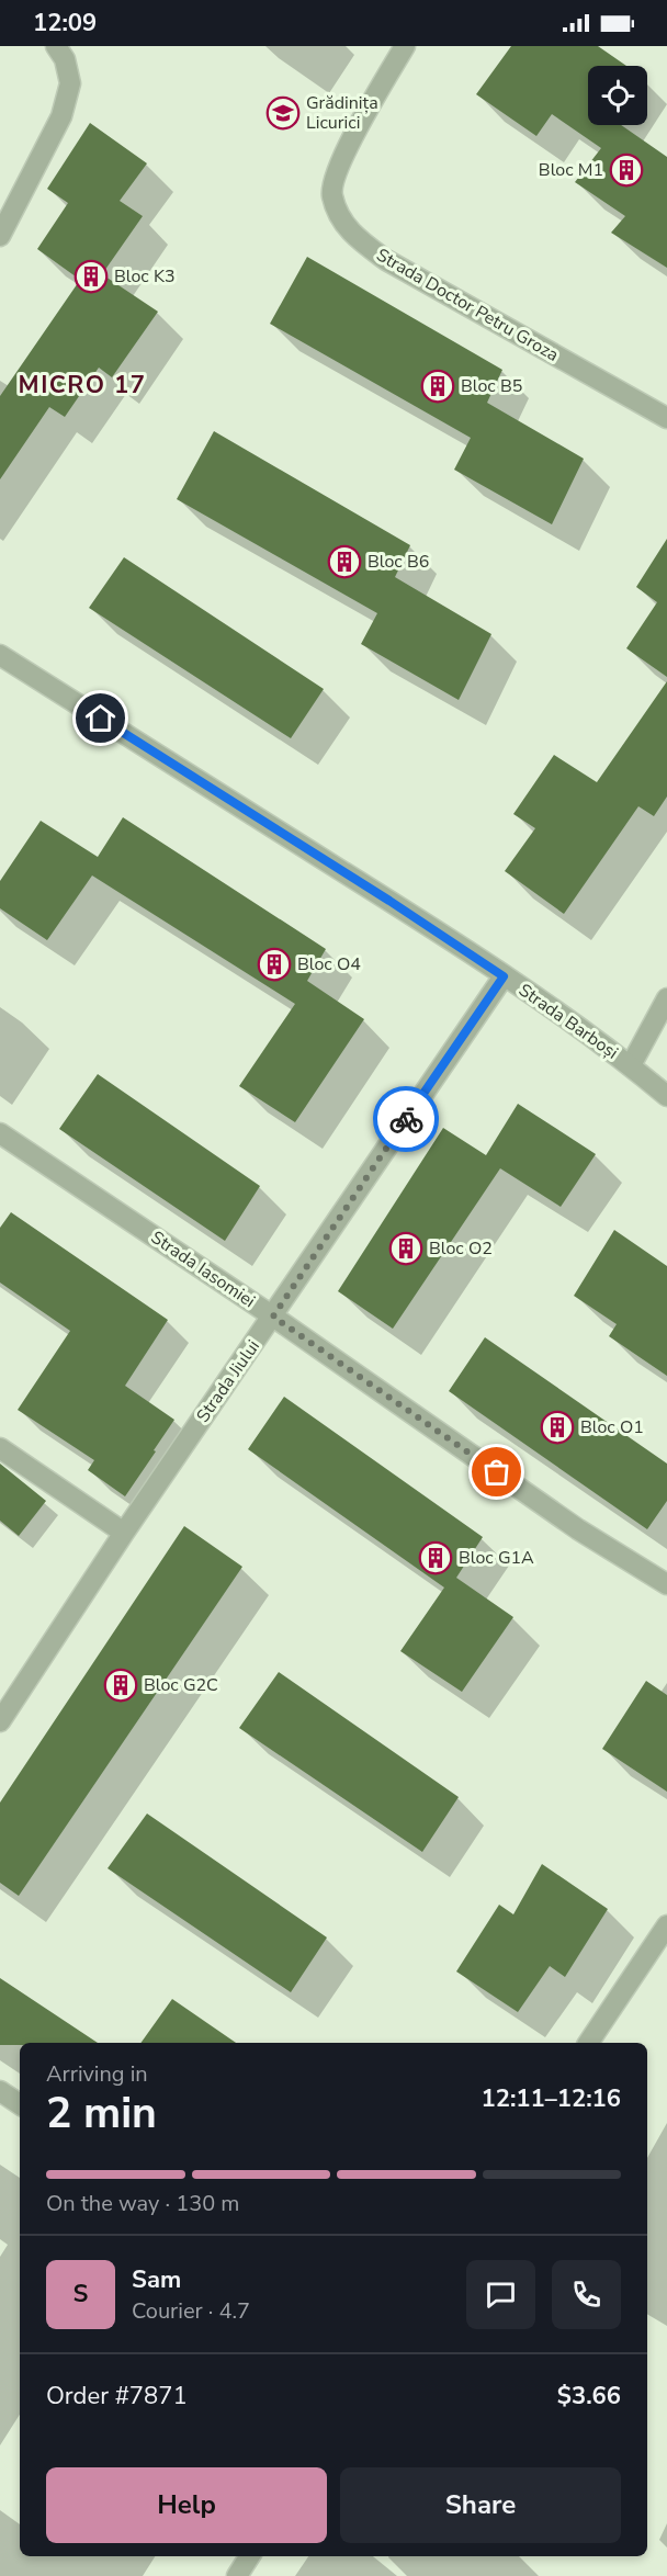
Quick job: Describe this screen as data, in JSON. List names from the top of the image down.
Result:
{
  "streets": {
    "street": [
      "Strada Doctor Petru Groza",
      "Strada Barboși",
      "Strada Iasomiei",
      "Strada Jiului"
    ]
  },
  "crossings": [
    ["Strada Barboși", "Strada Jiului"],
    ["Strada Iasomiei", "Strada Jiului"]
  ],
  "districts": ["MICRO 17"],
  "places": {
    "school or university": ["Grădinița Licurici"],
    "building": [
      "Bloc M1",
      "Bloc K3",
      "Bloc B5",
      "Bloc B6",
      "Bloc O4",
      "Bloc O2",
      "Bloc O1",
      "Bloc G1A",
      "Bloc G2C"
    ]
  },
  "page": {
    "status": "12:09",
    "heading": ["2 min", "Arriving in", "12:11–12:16"],
    "panel": [
      "Sam",
      "Courier · 4.7",
      "Order #7871",
      "$3.66"
    ],
    "bar": "On the way · 130 m",
    "round": "S",
    "buttons": ["Help", "Share"]
  }
}
